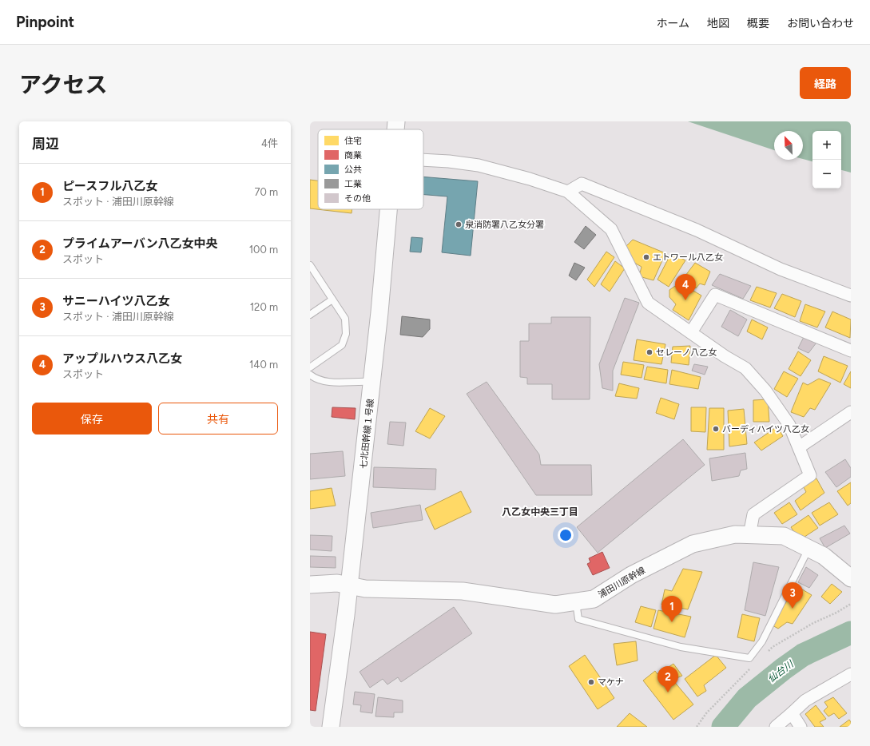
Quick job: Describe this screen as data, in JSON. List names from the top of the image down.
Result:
{
  "streets": {
    "street": ["七北田幹線１号線", "浦田川原幹線"]
  },
  "crossings": [
    ["七北田幹線１号線", "浦田川原幹線"]
  ],
  "districts": ["八乙女中央三丁目"],
  "water": ["仙台川"],
  "places": [
    "泉消防署八乙女分署",
    "エトワール八乙女",
    "セレーノ八乙女",
    "バーディハイツ八乙女",
    "マケナ"
  ],
  "legend": [
    "住宅",
    "商業",
    "公共",
    "工業",
    "その他"
  ],
  "north": "top left",
  "page": {
    "header": "Pinpoint",
    "nav": [
      "ホーム",
      "地図",
      "概要",
      "お問い合わせ"
    ],
    "title": "アクセス",
    "buttons": [
      "経路",
      ["保存", "共有"]
    ],
    "heading": ["周辺", "4件"],
    "map_buttons": ["+", "−"],
    "list": [
      {
        "mark": "1",
        "name": "ピースフル八乙女",
        "note": "スポット · 浦田川原幹線",
        "value": "70 m"
      },
      {
        "mark": "2",
        "name": "プライムアーバン八乙女中央",
        "note": "スポット",
        "value": "100 m"
      },
      {
        "mark": "3",
        "name": "サニーハイツ八乙女",
        "note": "スポット · 浦田川原幹線",
        "value": "120 m"
      },
      {
        "mark": "4",
        "name": "アップルハウス八乙女",
        "note": "スポット",
        "value": "140 m"
      }
    ],
    "pins": [
      "4",
      "3",
      "1",
      "2"
    ]
  }
}
